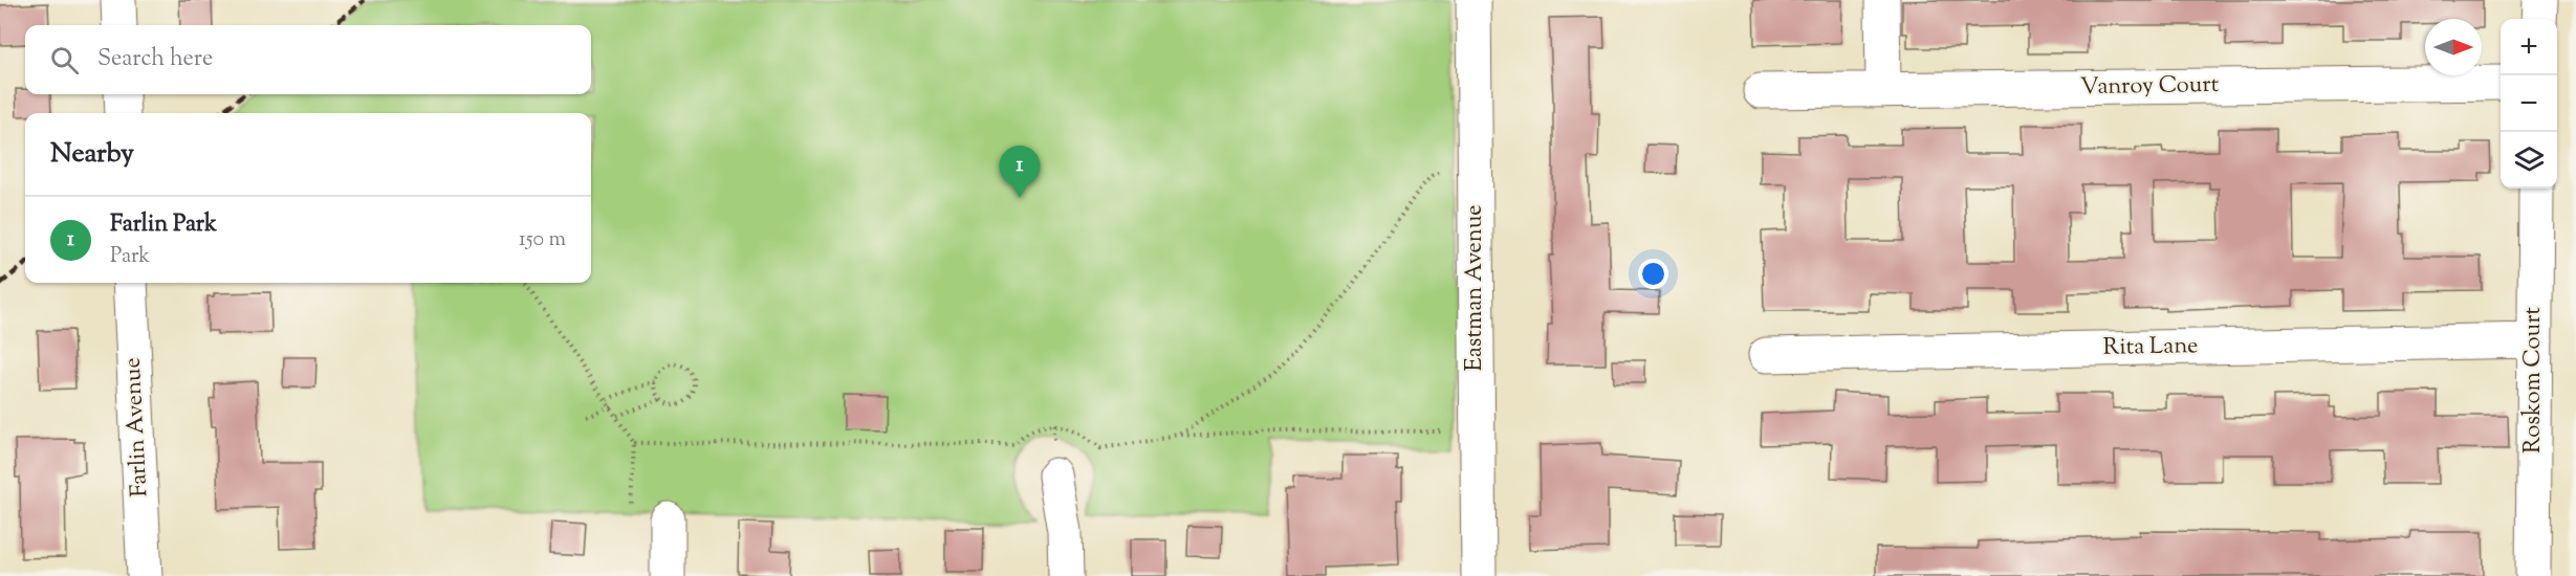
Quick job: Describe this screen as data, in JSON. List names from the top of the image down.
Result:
{
  "streets": {
    "street": [
      "Vanroy Court",
      "Eastman Avenue",
      "Rita Lane",
      "Roskom Court",
      "Farlin Avenue"
    ]
  },
  "crossings": [
    ["Rita Lane", "Roskom Court"]
  ],
  "north": "right",
  "page": {
    "map_buttons": ["+", "−"],
    "search": "Search here",
    "heading": "Nearby",
    "pins": "1",
    "list": [
      {
        "mark": "1",
        "name": "Farlin Park",
        "note": "Park",
        "value": "150 m"
      }
    ]
  }
}
